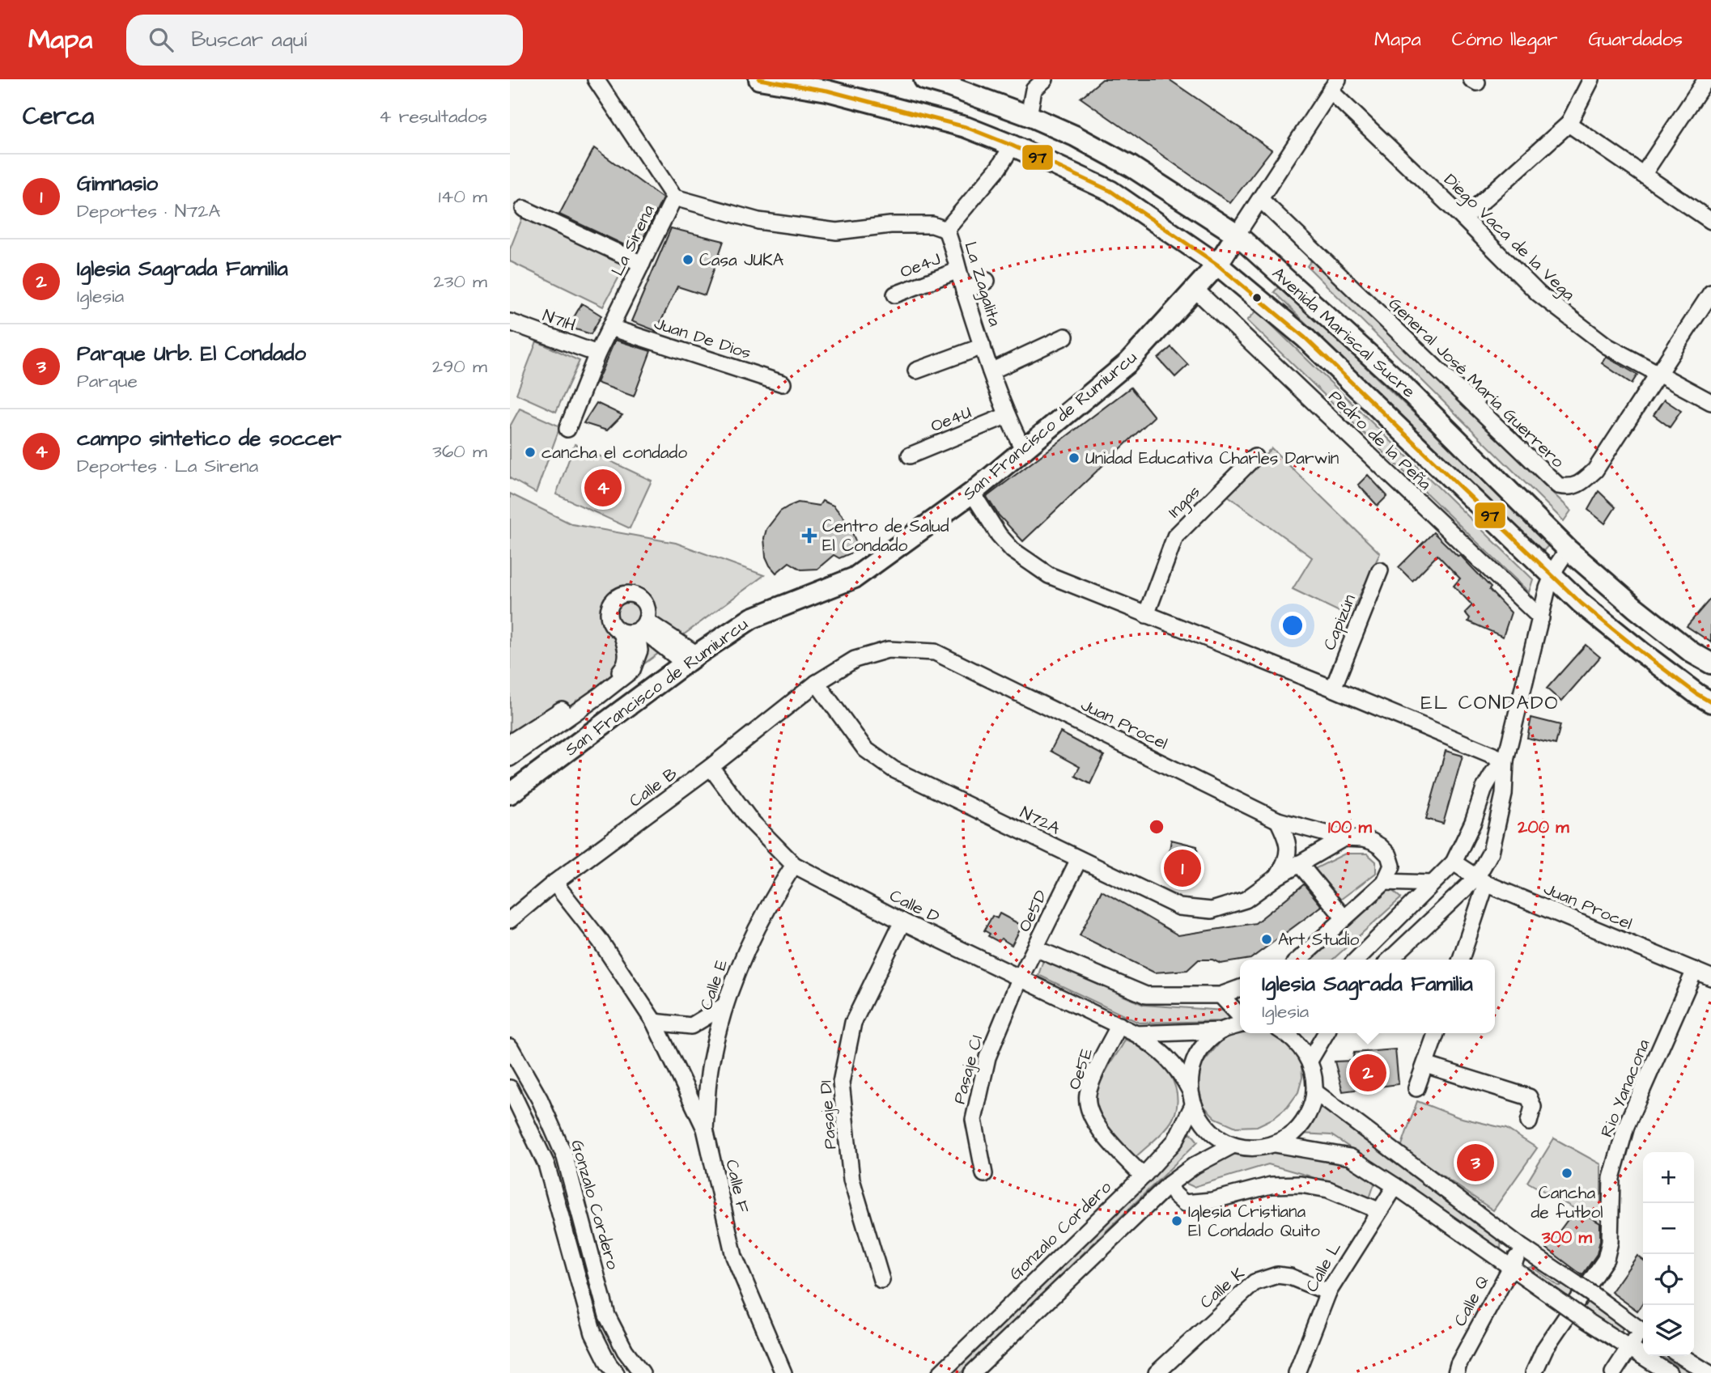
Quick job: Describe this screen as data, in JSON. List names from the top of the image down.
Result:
{
  "streets": {
    "main road": ["Avenida Mariscal Sucre", "San Francisco de Rumiurcu"],
    "street": [
      "Diego Vaca de la Vega",
      "La Sirena",
      "Oe4J",
      "La Zagalita",
      "N71H",
      "Juan De Dios",
      "General José María Guerrero",
      "Oe4U",
      "Pedro de la Peña",
      "Ingas",
      "Capizún",
      "Juan Procel",
      "Calle B",
      "N72A",
      "Calle D",
      "Oe5D",
      "Calle E",
      "Oe5E",
      "Pasaje C1",
      "Rio Yanacona",
      "Pasaje D1",
      "Calle F",
      "Gonzalo Cordero",
      "Calle L",
      "Calle K",
      "Calle Q"
    ]
  },
  "crossings": [
    ["Diego Vaca de la Vega", "General José María Guerrero"],
    ["Diego Vaca de la Vega", "San Francisco de Rumiurcu"],
    ["La Sirena", "N71H"],
    ["La Sirena", "Juan De Dios"],
    ["Oe4J", "La Zagalita"],
    ["La Zagalita", "Avenida Mariscal Sucre"],
    ["La Zagalita", "Oe4U"],
    ["La Zagalita", "San Francisco de Rumiurcu"],
    ["Avenida Mariscal Sucre", "San Francisco de Rumiurcu"],
    ["General José María Guerrero", "San Francisco de Rumiurcu"],
    ["San Francisco de Rumiurcu", "Pedro de la Peña"],
    ["Juan Procel", "Calle B"],
    ["Juan Procel", "N72A"],
    ["Juan Procel", "Rio Yanacona"],
    ["Calle B", "N72A"],
    ["Calle B", "Calle D"],
    ["Calle B", "Calle F"],
    ["N72A", "Oe5D"],
    ["Calle D", "Oe5D"],
    ["Calle D", "Calle E"],
    ["Calle D", "Oe5E"],
    ["Calle D", "Pasaje C1"],
    ["Calle D", "Pasaje D1"],
    ["Calle D", "Gonzalo Cordero"],
    ["Oe5D", "Pasaje C1"],
    ["Calle E", "Calle F"],
    ["Oe5E", "Gonzalo Cordero"],
    ["Calle L", "Calle K"]
  ],
  "districts": ["EL CONDADO"],
  "places": {
    "other": [
      "Casa JUKA",
      "cancha el condado",
      "Unidad Educativa Charles Darwin",
      "Art Studio",
      "Cancha de futbol",
      "Iglesia Cristiana El Condado Quito"
    ],
    "health": ["Centro de Salud El Condado"]
  },
  "lines": ["transit line 97"],
  "page": {
    "header": "Mapa",
    "search": "Buscar aquí",
    "nav": ["Mapa", "Cómo llegar", "Guardados"],
    "heading": ["Cerca", "4 resultados"],
    "list": [
      {
        "mark": "1",
        "name": "Gimnasio",
        "note": "Deportes · N72A",
        "value": "140 m"
      },
      {
        "mark": "2",
        "name": "Iglesia Sagrada Familia",
        "note": "Iglesia",
        "value": "230 m"
      },
      {
        "mark": "3",
        "name": "Parque Urb. El Condado",
        "note": "Parque",
        "value": "290 m"
      },
      {
        "mark": "4",
        "name": "campo sintetico de soccer",
        "note": "Deportes · La Sirena",
        "value": "360 m"
      }
    ],
    "pins": [
      "4",
      "1",
      "2",
      "3"
    ],
    "popup": ["Iglesia Sagrada Familia", "Iglesia"],
    "map_buttons": ["+", "−"]
  },
  "rings": ["100 m", "200 m", "300 m"]
}
